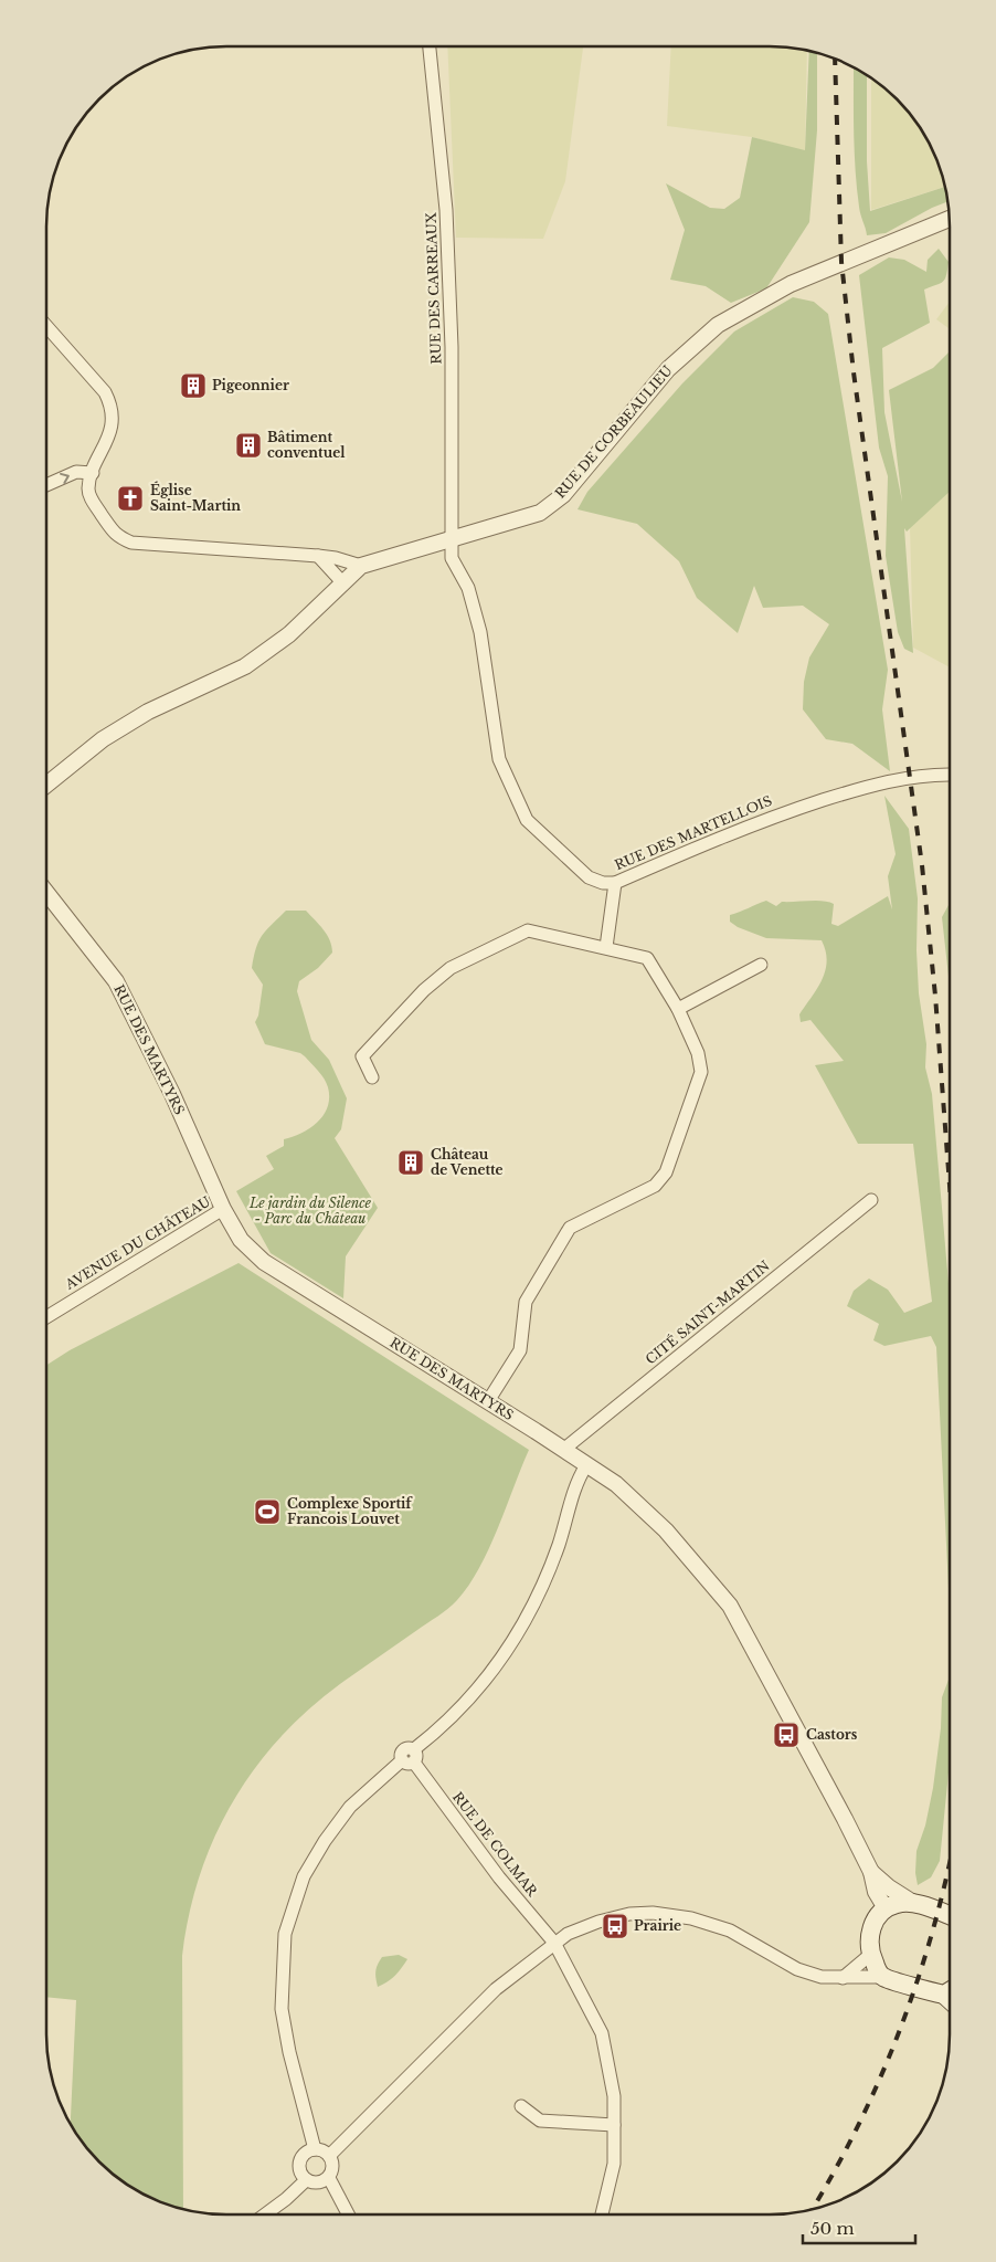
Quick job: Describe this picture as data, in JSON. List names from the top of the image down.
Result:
{
  "streets": {
    "street": [
      "RUE DES CARREAUX",
      "RUE DE CORBEAULIEU",
      "RUE DES MARTELLOIS",
      "RUE DES MARTYRS",
      "AVENUE DU CHÂTEAU",
      "CITÉ SAINT-MARTIN",
      "RUE DE COLMAR"
    ]
  },
  "crossings": [
    ["RUE DES CARREAUX", "RUE DE CORBEAULIEU"],
    ["RUE DES CARREAUX", "RUE DES MARTELLOIS"],
    ["RUE DE CORBEAULIEU", "RUE DES MARTELLOIS"],
    ["RUE DES MARTYRS", "AVENUE DU CHÂTEAU"],
    ["RUE DES MARTYRS", "CITÉ SAINT-MARTIN"]
  ],
  "parks": ["Le jardin du Silence - Parc du Château"],
  "places": {
    "building": ["Pigeonnier", "Bâtiment conventuel", "Château de Venette"],
    "church": ["Église Saint-Martin"],
    "sports": ["Complexe Sportif Francois Louvet"],
    "bus stop": ["Castors", "Prairie"]
  },
  "scale_bar": "50 m"
}
